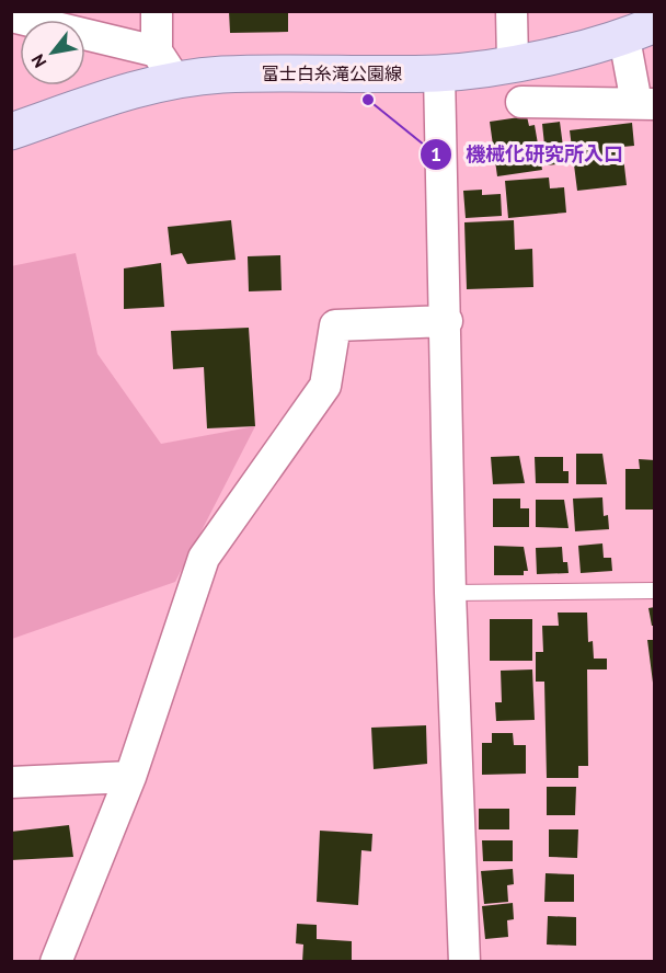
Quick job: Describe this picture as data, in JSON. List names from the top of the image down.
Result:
{
  "streets": {
    "main road": ["富士白糸滝公園線"]
  },
  "places": ["機械化研究所入口"],
  "north": "bottom left"
}
